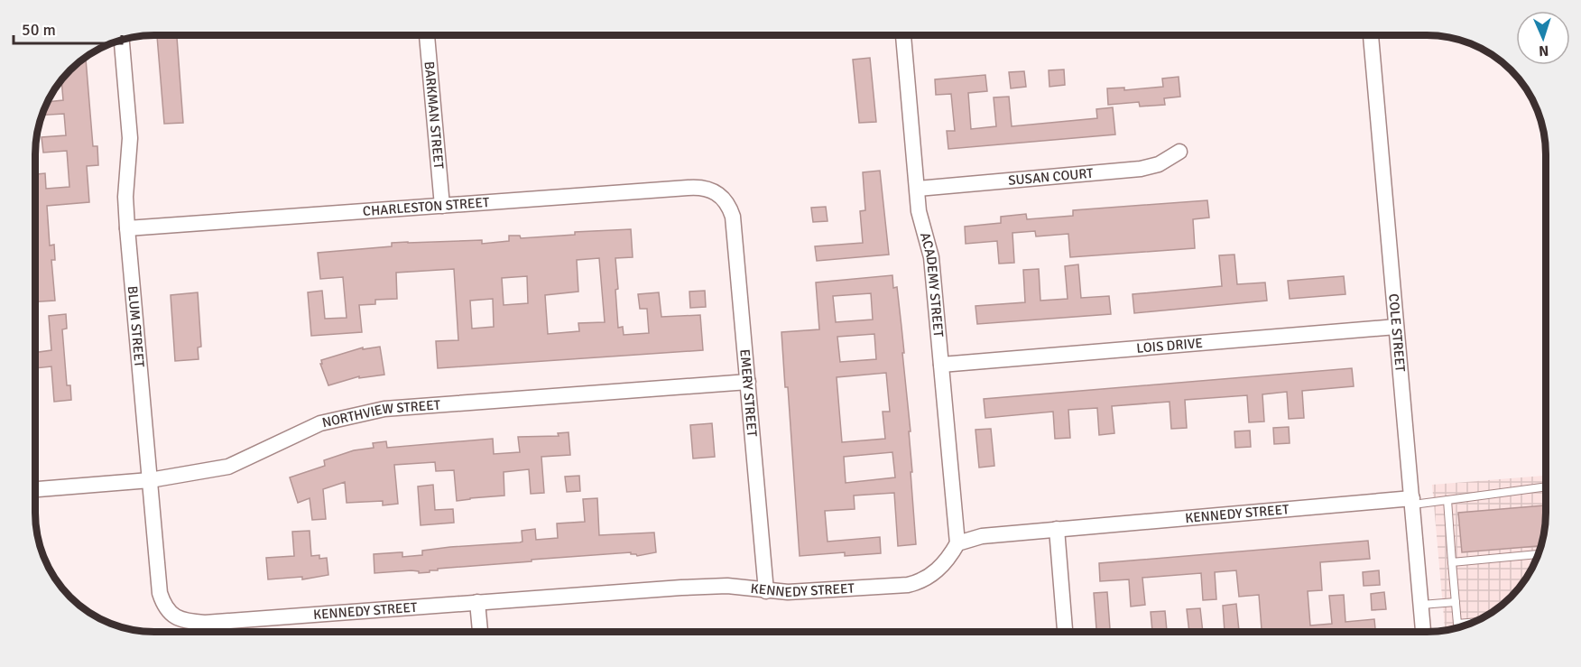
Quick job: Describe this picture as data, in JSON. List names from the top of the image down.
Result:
{
  "streets": {
    "street": [
      "BARKMAN STREET",
      "SUSAN COURT",
      "CHARLESTON STREET",
      "ACADEMY STREET",
      "BLUM STREET",
      "COLE STREET",
      "LOIS DRIVE",
      "EMERY STREET",
      "NORTHVIEW STREET",
      "KENNEDY STREET"
    ]
  },
  "crossings": [
    ["BARKMAN STREET", "CHARLESTON STREET"],
    ["SUSAN COURT", "ACADEMY STREET"],
    ["CHARLESTON STREET", "BLUM STREET"],
    ["CHARLESTON STREET", "EMERY STREET"],
    ["ACADEMY STREET", "LOIS DRIVE"],
    ["ACADEMY STREET", "KENNEDY STREET"],
    ["BLUM STREET", "NORTHVIEW STREET"],
    ["BLUM STREET", "KENNEDY STREET"],
    ["COLE STREET", "LOIS DRIVE"],
    ["COLE STREET", "KENNEDY STREET"],
    ["EMERY STREET", "NORTHVIEW STREET"],
    ["EMERY STREET", "KENNEDY STREET"]
  ],
  "scale_bar": "50 m",
  "north": "bottom"
}
